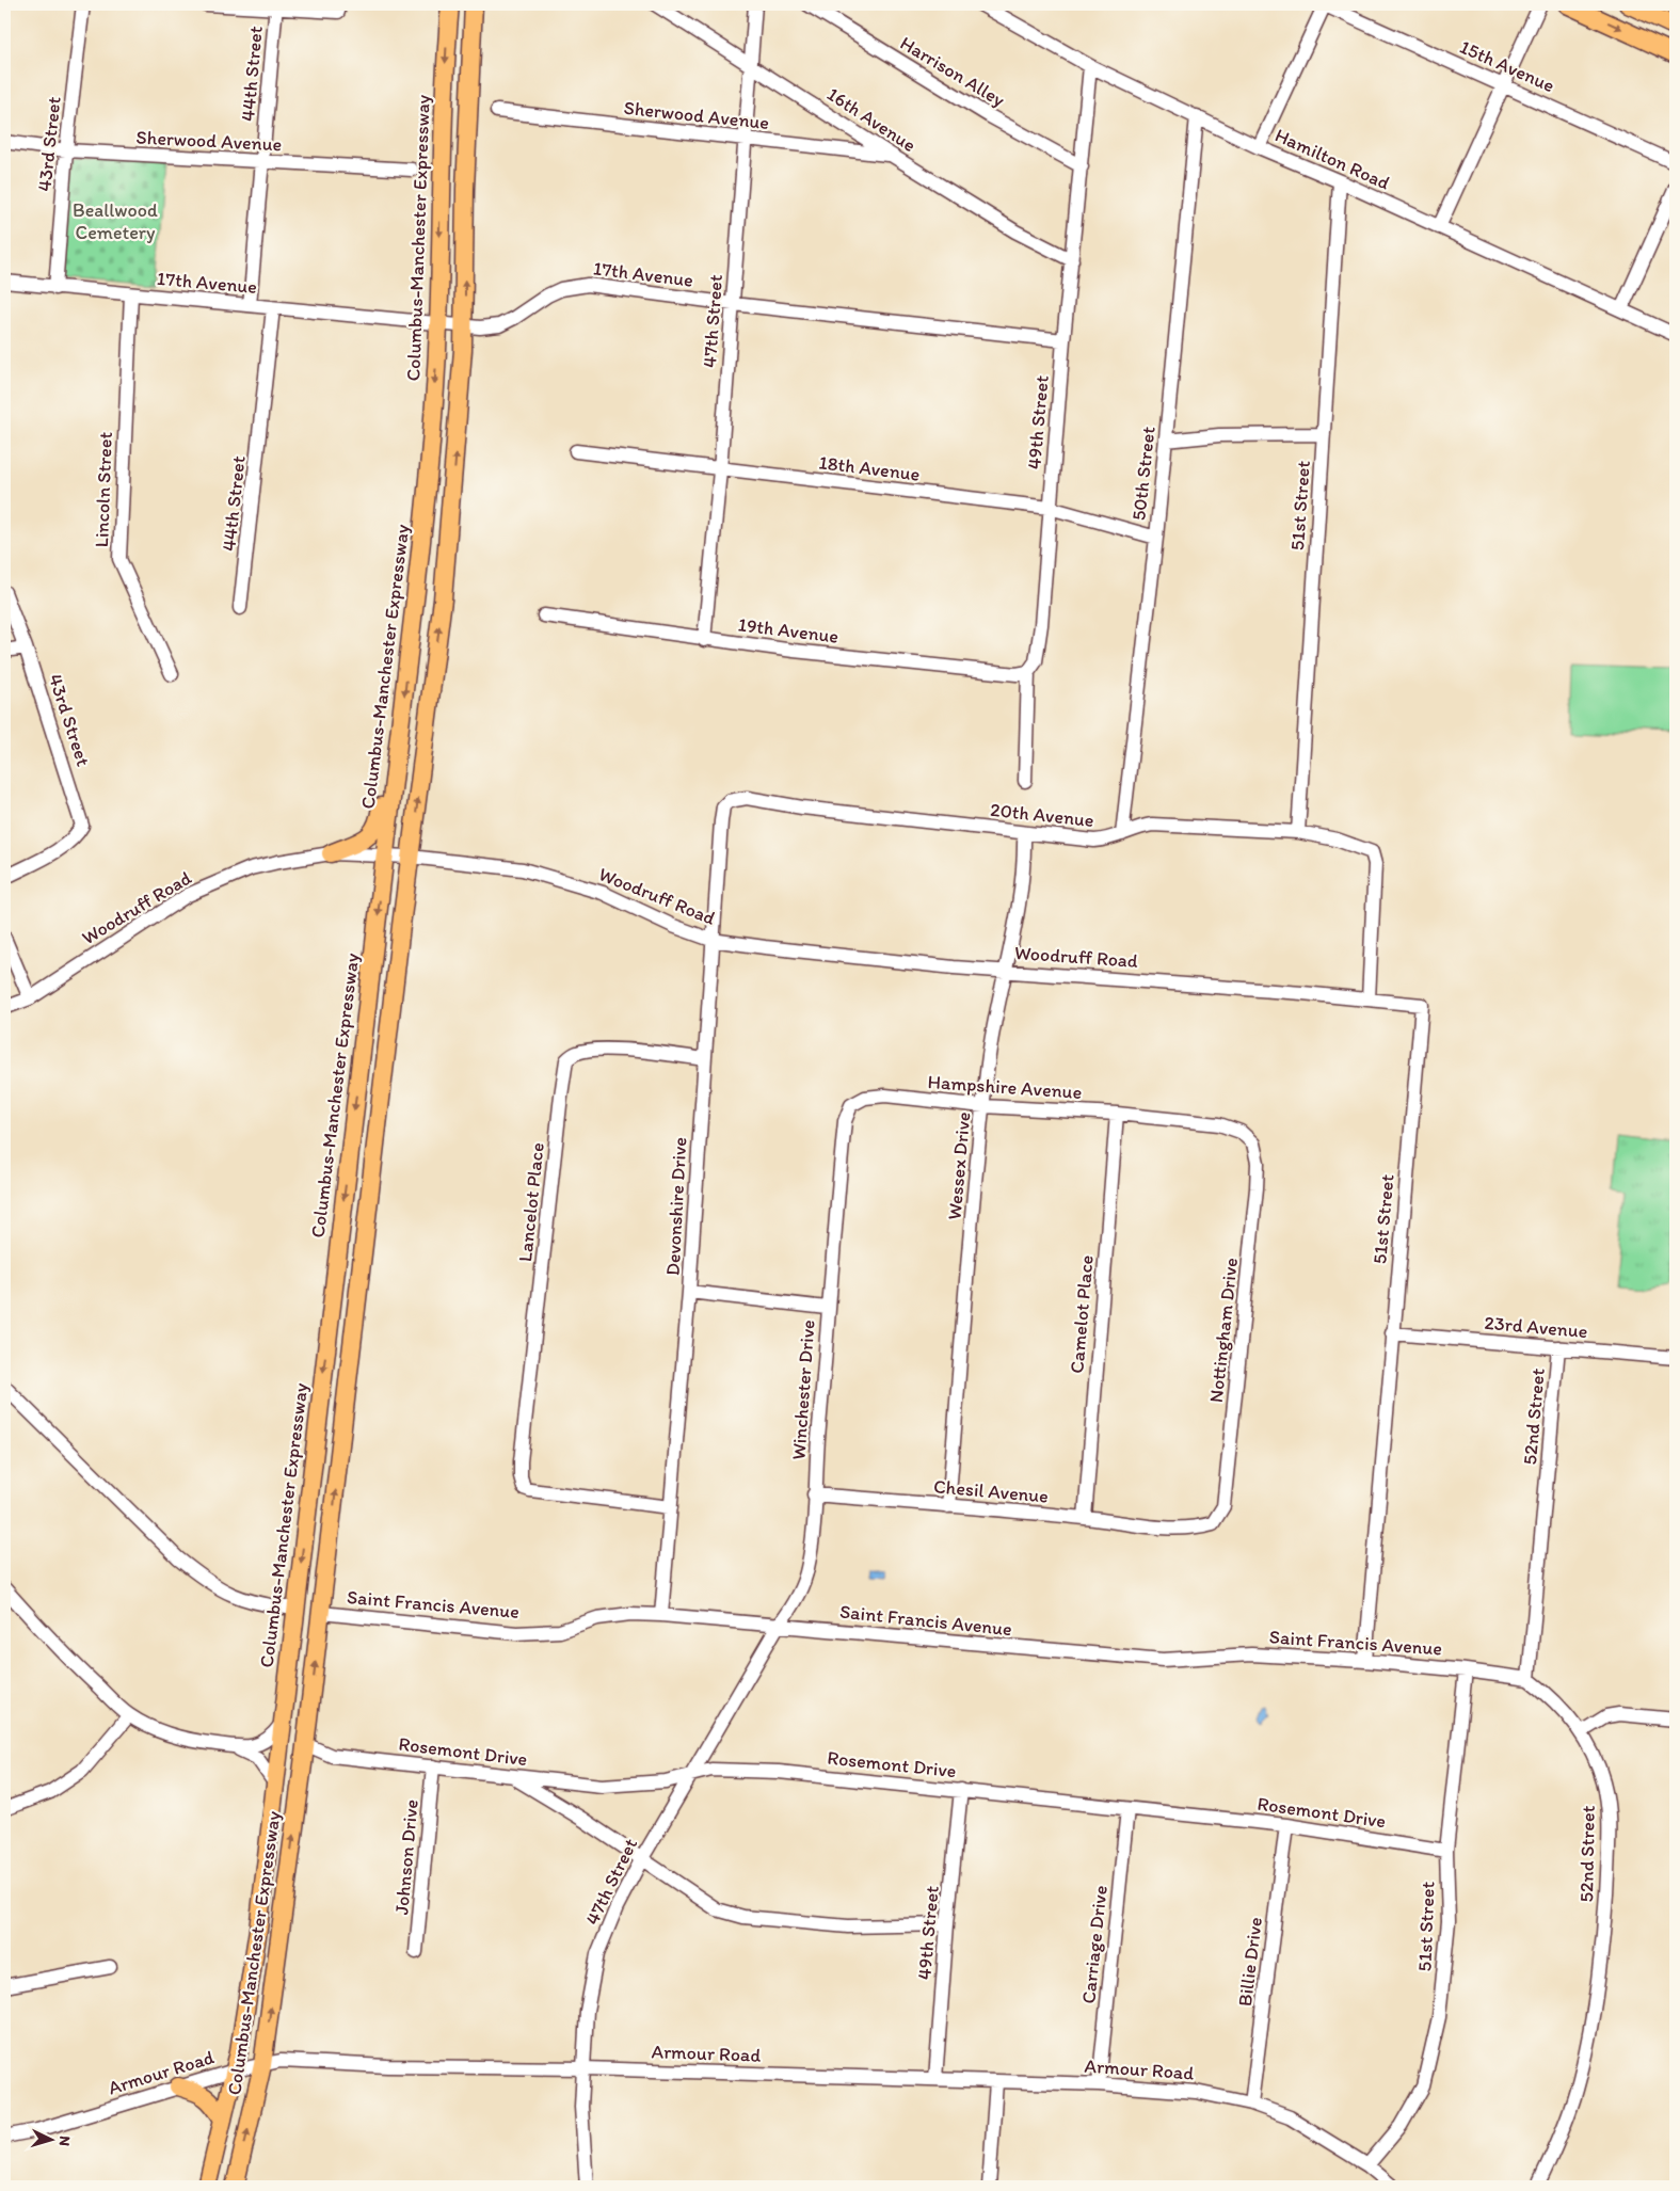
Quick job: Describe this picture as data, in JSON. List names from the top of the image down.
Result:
{
  "streets": {
    "main road": ["Columbus-Manchester Expressway"],
    "street": [
      "15th Avenue",
      "Harrison Alley",
      "44th Street",
      "Sherwood Avenue",
      "16th Avenue",
      "43rd Street",
      "Hamilton Road",
      "17th Avenue",
      "47th Street",
      "49th Street",
      "18th Avenue",
      "50th Street",
      "Lincoln Street",
      "51st Street",
      "19th Avenue",
      "20th Avenue",
      "Woodruff Road",
      "Hampshire Avenue",
      "Wessex Drive",
      "Lancelot Place",
      "Devonshire Drive",
      "Camelot Place",
      "23rd Avenue",
      "Nottingham Drive",
      "Winchester Drive",
      "52nd Street",
      "Chesil Avenue",
      "Saint Francis Avenue",
      "Rosemont Drive",
      "Johnson Drive",
      "Carriage Drive",
      "Billie Drive",
      "Armour Road"
    ]
  },
  "crossings": [
    ["Harrison Alley", "49th Street"],
    ["44th Street", "Sherwood Avenue"],
    ["44th Street", "17th Avenue"],
    ["Sherwood Avenue", "16th Avenue"],
    ["Sherwood Avenue", "43rd Street"],
    ["Sherwood Avenue", "47th Street"],
    ["16th Avenue", "47th Street"],
    ["16th Avenue", "49th Street"],
    ["43rd Street", "17th Avenue"],
    ["Hamilton Road", "49th Street"],
    ["Hamilton Road", "50th Street"],
    ["Hamilton Road", "51st Street"],
    ["Columbus-Manchester Expressway", "17th Avenue"],
    ["Columbus-Manchester Expressway", "Woodruff Road"],
    ["Columbus-Manchester Expressway", "Saint Francis Avenue"],
    ["Columbus-Manchester Expressway", "Rosemont Drive"],
    ["Columbus-Manchester Expressway", "Armour Road"],
    ["17th Avenue", "47th Street"],
    ["17th Avenue", "49th Street"],
    ["17th Avenue", "Lincoln Street"],
    ["47th Street", "18th Avenue"],
    ["47th Street", "19th Avenue"],
    ["47th Street", "Winchester Drive"],
    ["47th Street", "Saint Francis Avenue"],
    ["47th Street", "Rosemont Drive"],
    ["47th Street", "Armour Road"],
    ["49th Street", "18th Avenue"],
    ["49th Street", "19th Avenue"],
    ["49th Street", "Rosemont Drive"],
    ["49th Street", "Armour Road"],
    ["18th Avenue", "50th Street"],
    ["50th Street", "20th Avenue"],
    ["51st Street", "20th Avenue"],
    ["51st Street", "Woodruff Road"],
    ["51st Street", "23rd Avenue"],
    ["51st Street", "Saint Francis Avenue"],
    ["51st Street", "Rosemont Drive"],
    ["51st Street", "Armour Road"],
    ["20th Avenue", "Woodruff Road"],
    ["20th Avenue", "Wessex Drive"],
    ["20th Avenue", "Devonshire Drive"],
    ["Woodruff Road", "Wessex Drive"],
    ["Woodruff Road", "Devonshire Drive"],
    ["Hampshire Avenue", "Wessex Drive"],
    ["Hampshire Avenue", "Camelot Place"],
    ["Hampshire Avenue", "Nottingham Drive"],
    ["Hampshire Avenue", "Winchester Drive"],
    ["Wessex Drive", "Chesil Avenue"],
    ["Lancelot Place", "Devonshire Drive"],
    ["Devonshire Drive", "Saint Francis Avenue"],
    ["Camelot Place", "Chesil Avenue"],
    ["23rd Avenue", "52nd Street"],
    ["Nottingham Drive", "Chesil Avenue"],
    ["Winchester Drive", "Chesil Avenue"],
    ["Winchester Drive", "Saint Francis Avenue"],
    ["52nd Street", "Saint Francis Avenue"],
    ["Rosemont Drive", "Johnson Drive"],
    ["Rosemont Drive", "Carriage Drive"],
    ["Rosemont Drive", "Billie Drive"],
    ["Carriage Drive", "Armour Road"],
    ["Billie Drive", "Armour Road"]
  ],
  "parks": ["Beallwood Cemetery"],
  "north": "right"
}
